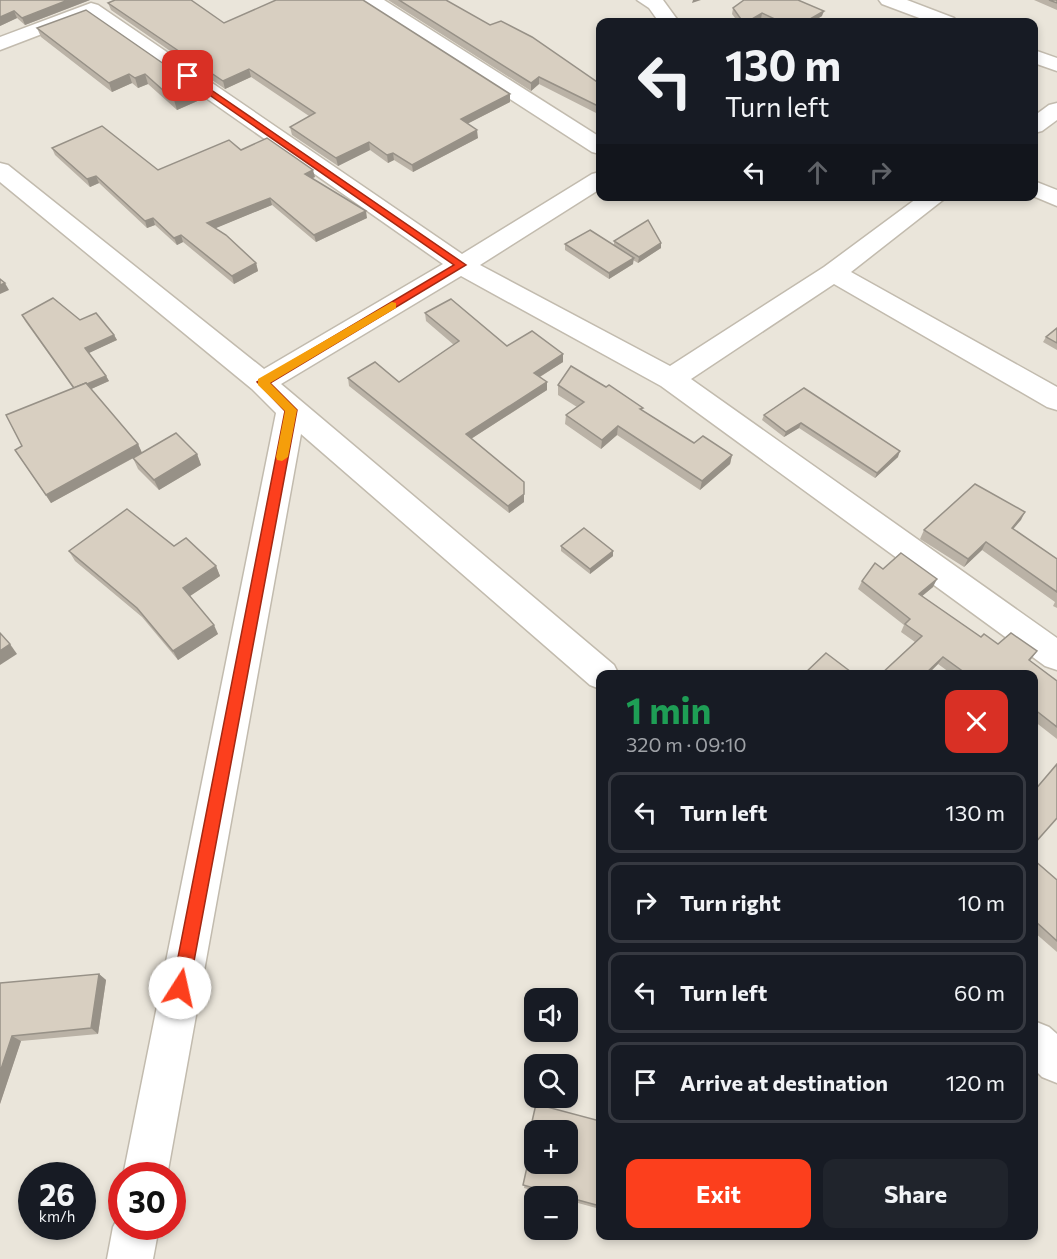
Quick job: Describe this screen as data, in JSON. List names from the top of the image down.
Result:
{
  "page": {
    "turn": ["130 m", "Turn left"],
    "heading": ["1 min", "320 m · 09:10"],
    "list": [
      {
        "name": "Turn left",
        "value": "130 m"
      },
      {
        "name": "Turn right",
        "value": "10 m"
      },
      {
        "name": "Turn left",
        "value": "60 m"
      },
      {
        "name": "Arrive at destination",
        "value": "120 m"
      }
    ],
    "map_buttons": ["+", "−"],
    "buttons": ["Exit", "Share"],
    "speed": "26 km/h",
    "limit": "30"
  }
}
